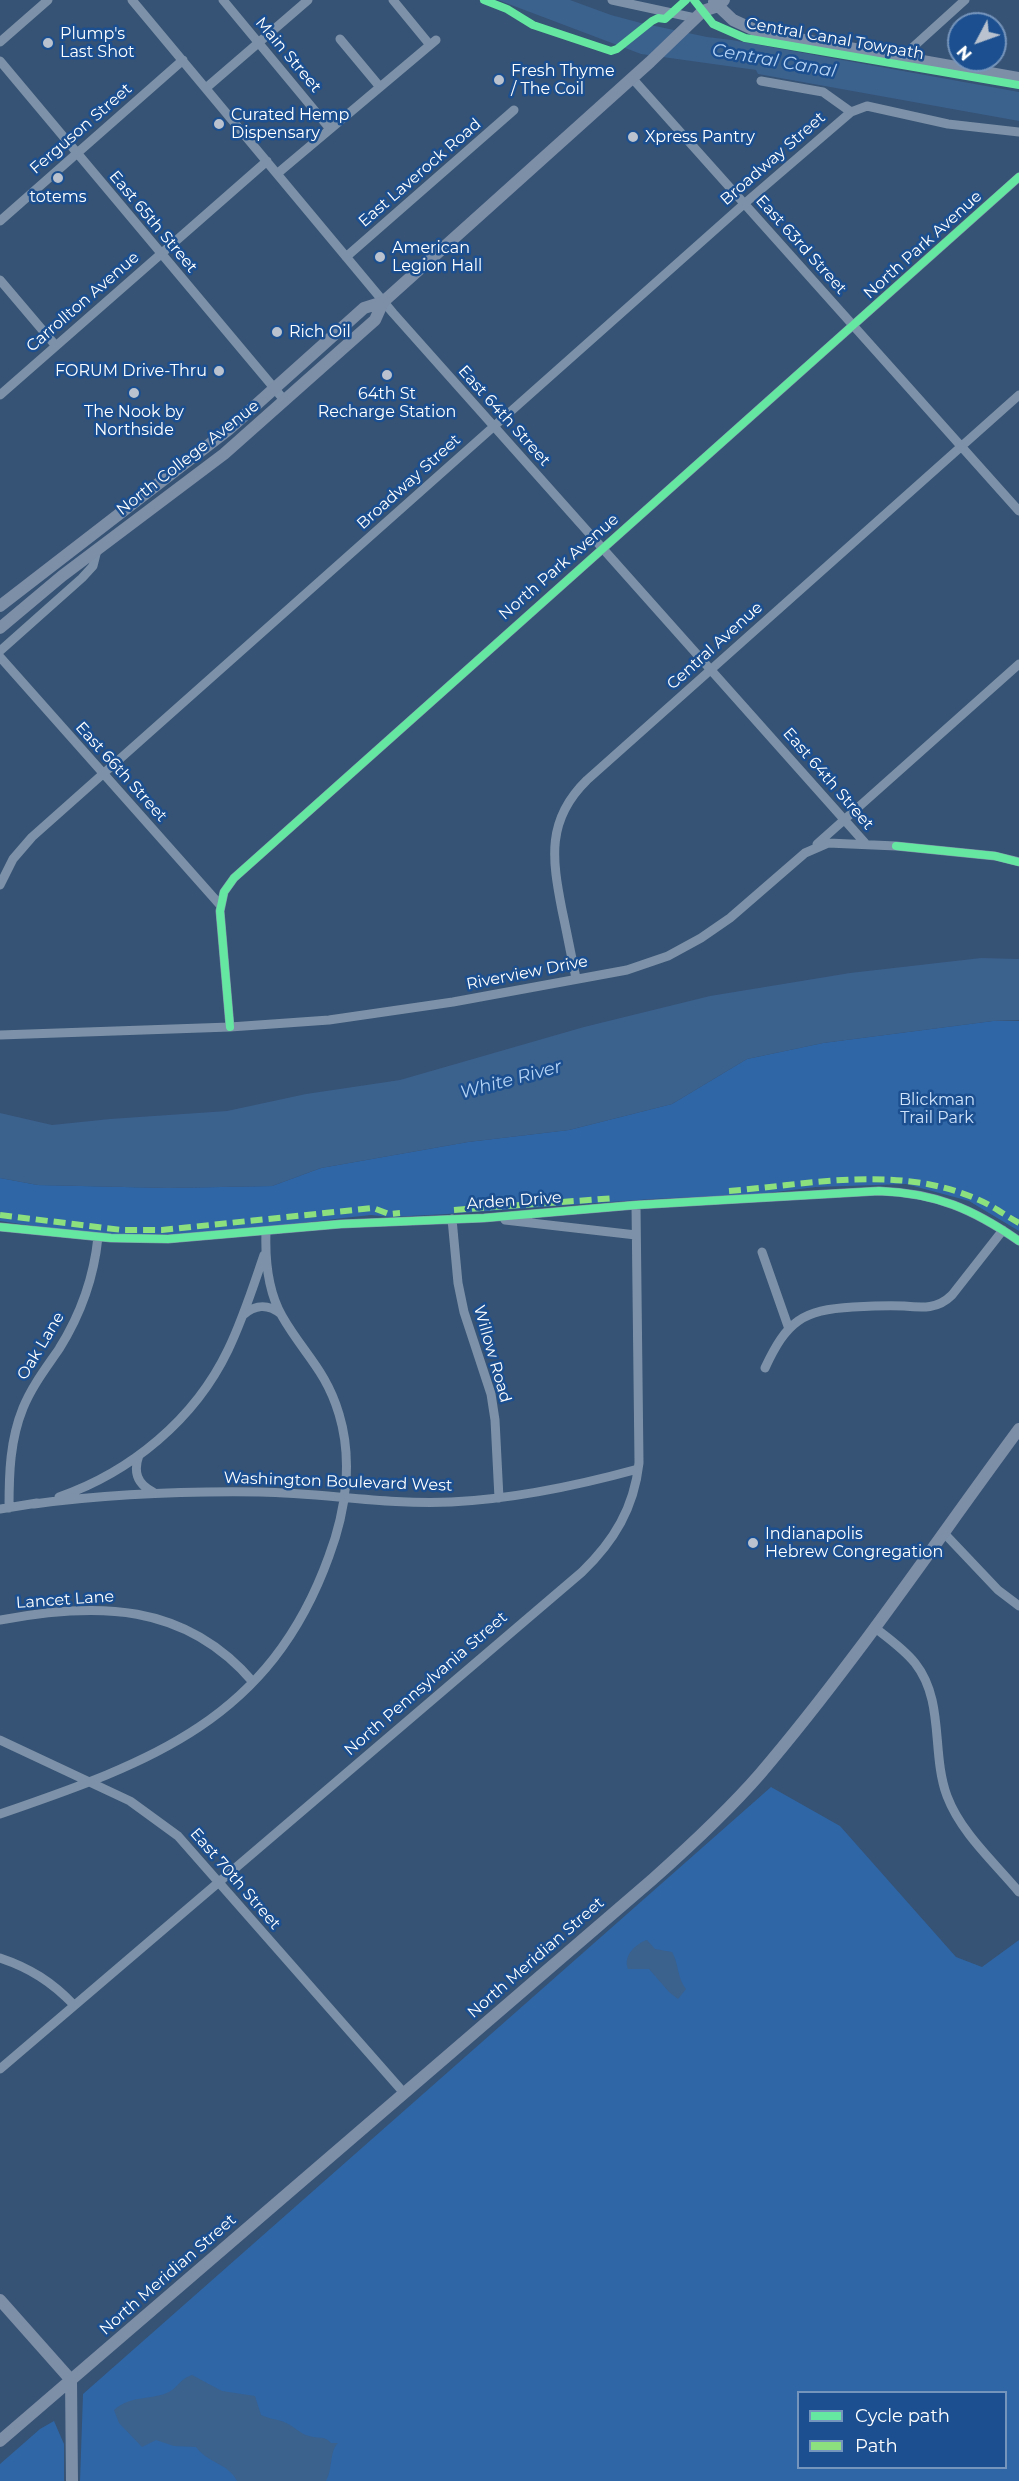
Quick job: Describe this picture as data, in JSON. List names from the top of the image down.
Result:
{
  "streets": {
    "main road": ["North College Avenue", "North Meridian Street"],
    "street": [
      "Main Street",
      "Ferguson Street",
      "Broadway Street",
      "East Laverock Road",
      "East 65th Street",
      "East 63rd Street",
      "North Park Avenue",
      "Carrollton Avenue",
      "East 64th Street",
      "Central Avenue",
      "East 66th Street",
      "Riverview Drive",
      "Arden Drive",
      "Oak Lane",
      "Willow Road",
      "Washington Boulevard West",
      "Lancet Lane",
      "North Pennsylvania Street",
      "East 70th Street"
    ],
    "cycle path": ["Central Canal Towpath"]
  },
  "crossings": [
    ["Ferguson Street", "East 65th Street"],
    ["Ferguson Street", "East 64th Street"],
    ["Broadway Street", "East 63rd Street"],
    ["Broadway Street", "East 64th Street"],
    ["Broadway Street", "East 66th Street"],
    ["East Laverock Road", "East 64th Street"],
    ["East 65th Street", "Carrollton Avenue"],
    ["East 65th Street", "North College Avenue"],
    ["East 63rd Street", "North Park Avenue"],
    ["East 63rd Street", "North College Avenue"],
    ["East 63rd Street", "Central Avenue"],
    ["North Park Avenue", "East 64th Street"],
    ["North Park Avenue", "East 66th Street"],
    ["North Park Avenue", "Riverview Drive"],
    ["Carrollton Avenue", "East 64th Street"],
    ["East 64th Street", "North College Avenue"],
    ["East 64th Street", "Central Avenue"],
    ["East 64th Street", "Riverview Drive"],
    ["Central Avenue", "Riverview Drive"],
    ["Arden Drive", "Oak Lane"],
    ["Arden Drive", "Willow Road"],
    ["Arden Drive", "North Pennsylvania Street"],
    ["Willow Road", "Washington Boulevard West"],
    ["Washington Boulevard West", "North Pennsylvania Street"],
    ["North Pennsylvania Street", "East 70th Street"],
    ["East 70th Street", "North Meridian Street"]
  ],
  "water": ["Central Canal", "White River"],
  "parks": ["Blickman Trail Park"],
  "places": [
    "Plump's Last Shot",
    "Fresh Thyme / The Coil",
    "Curated Hemp Dispensary",
    "Xpress Pantry",
    "totems",
    "American Legion Hall",
    "Rich Oil",
    "FORUM Drive-Thru",
    "64th St Recharge Station",
    "The Nook by Northside",
    "Indianapolis Hebrew Congregation"
  ],
  "legend": ["Cycle path", "Path"],
  "north": "bottom left"
}
